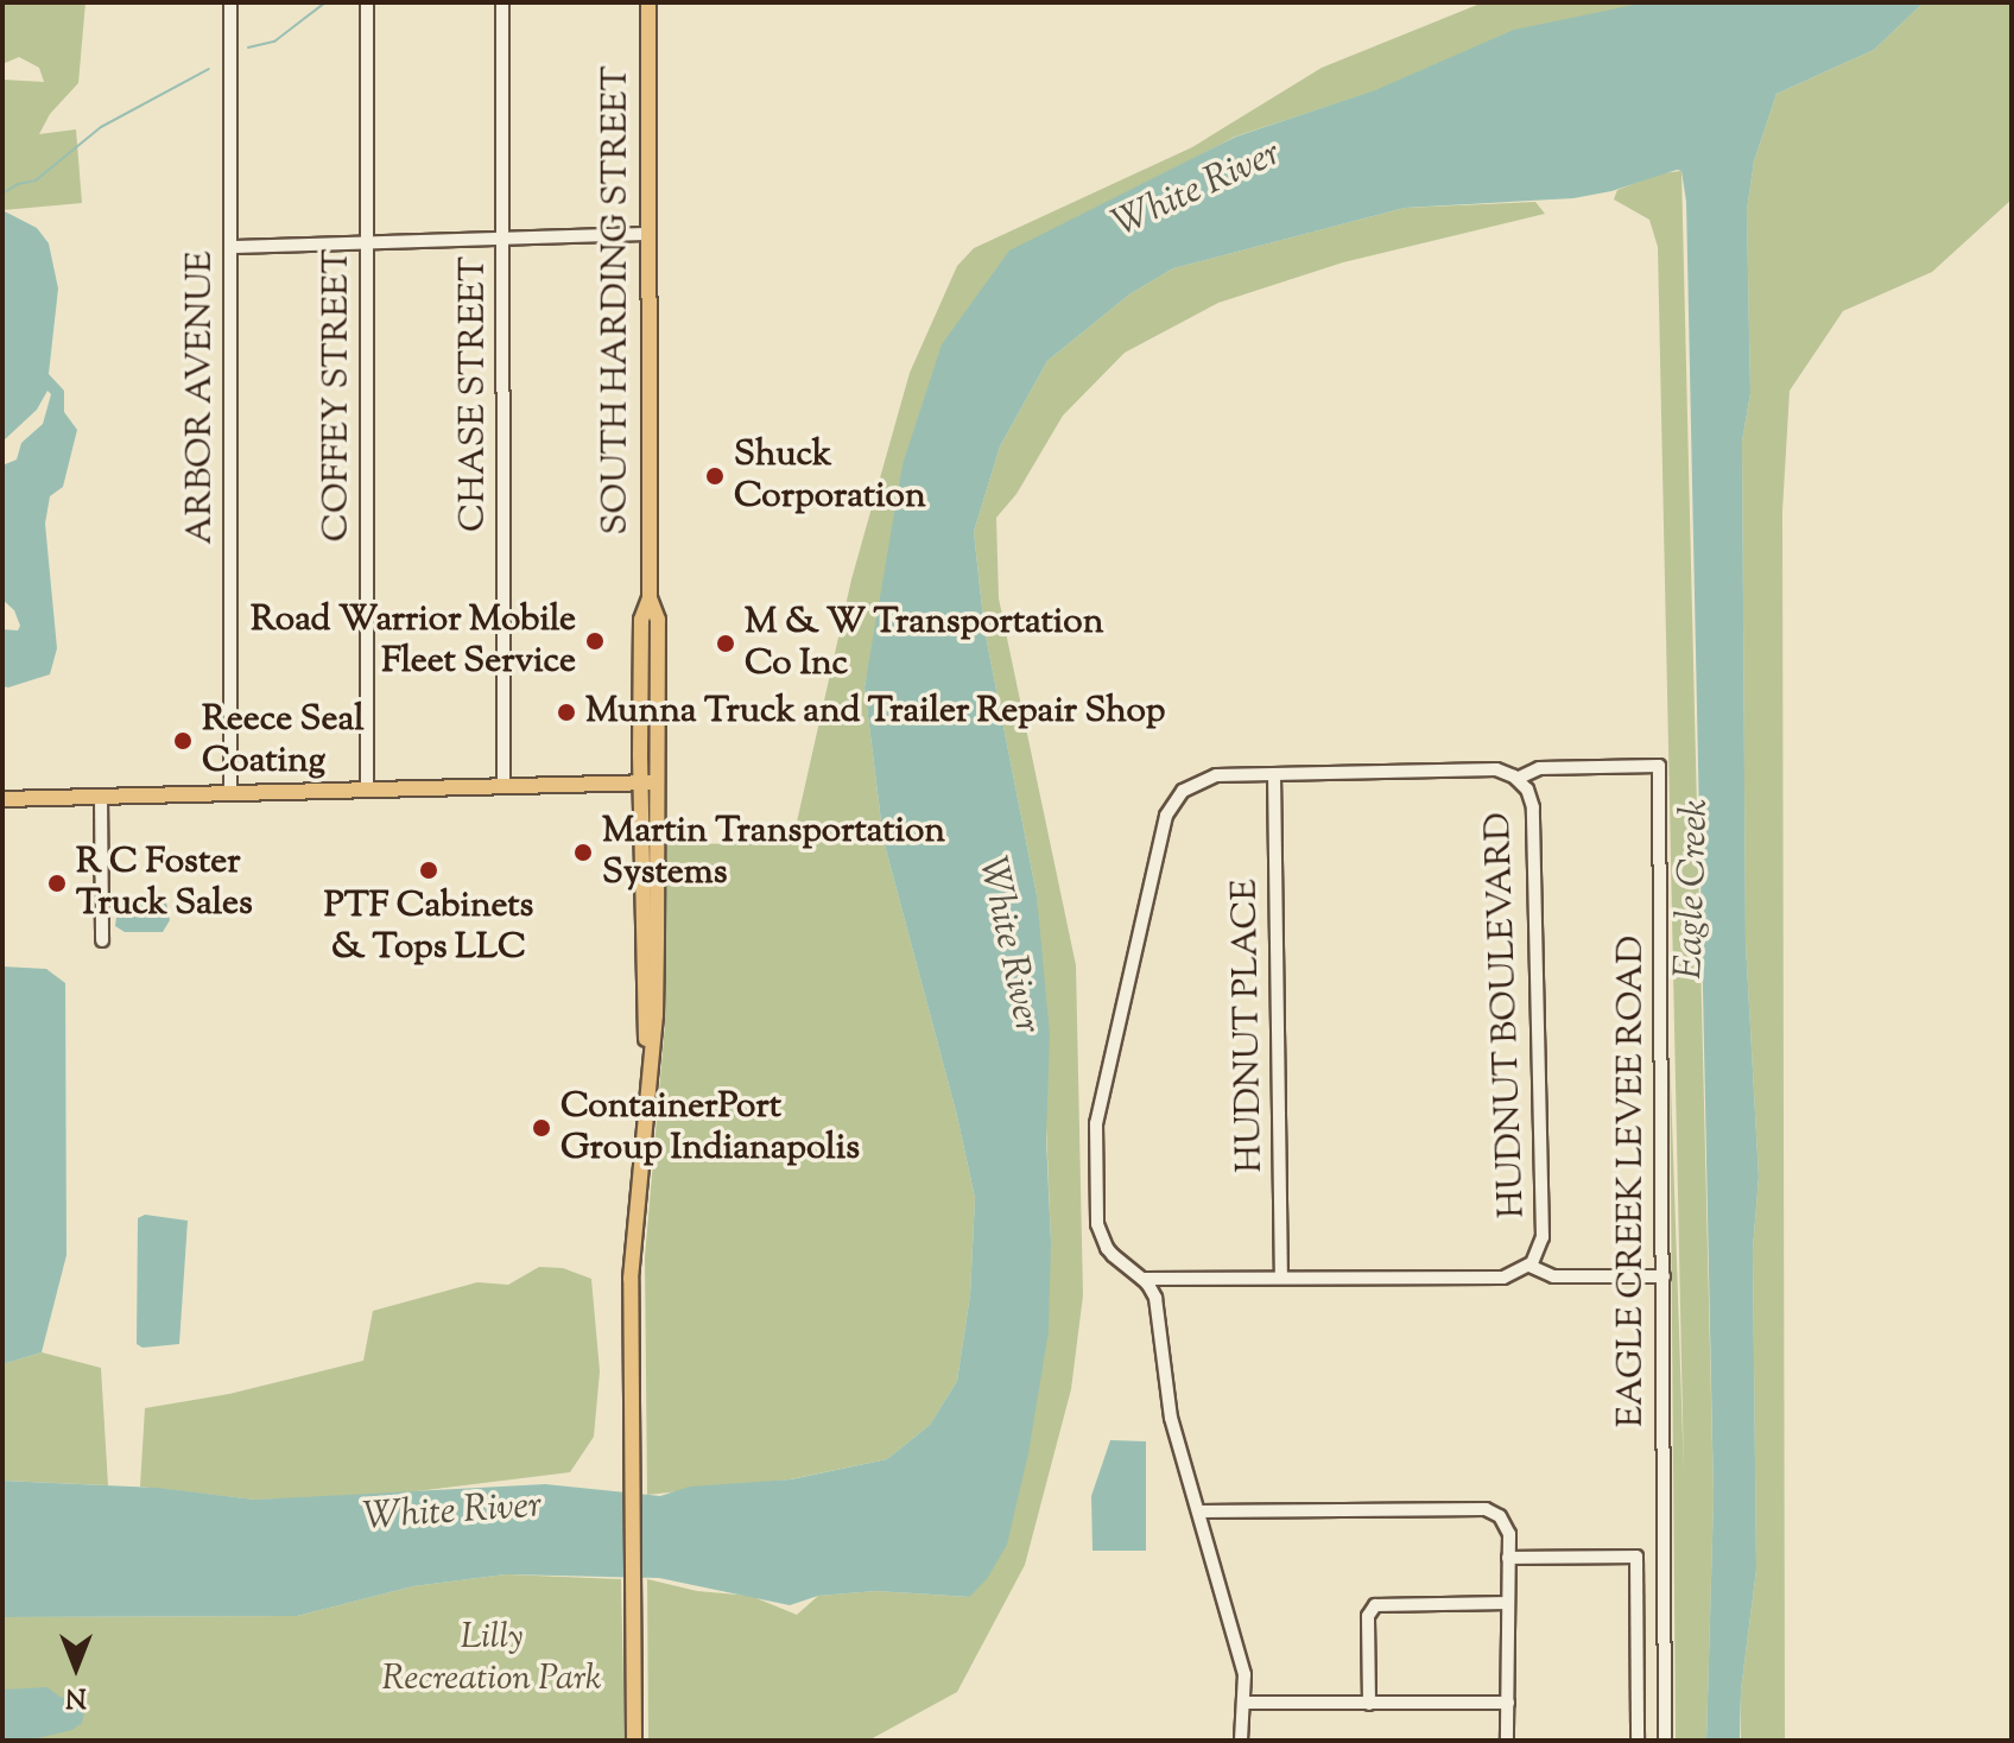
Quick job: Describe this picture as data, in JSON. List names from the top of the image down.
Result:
{
  "streets": {
    "main road": ["SOUTH HARDING STREET"],
    "street": [
      "CHASE STREET",
      "COFFEY STREET",
      "ARBOR AVENUE",
      "HUDNUT BOULEVARD",
      "HUDNUT PLACE",
      "EAGLE CREEK LEVEE ROAD"
    ]
  },
  "crossings": [
    ["HUDNUT BOULEVARD", "HUDNUT PLACE"],
    ["HUDNUT BOULEVARD", "EAGLE CREEK LEVEE ROAD"]
  ],
  "water": ["White River", "Eagle Creek"],
  "parks": ["Lilly Recreation Park"],
  "places": [
    "Shuck Corporation",
    "Road Warrior Mobile Fleet Service",
    "M & W Transportation Co Inc",
    "Munna Truck and Trailer Repair Shop",
    "Reece Seal Coating",
    "Martin Transportation Systems",
    "PTF Cabinets & Tops LLC",
    "R C Foster Truck Sales",
    "ContainerPort Group Indianapolis"
  ],
  "north": "bottom"
}
